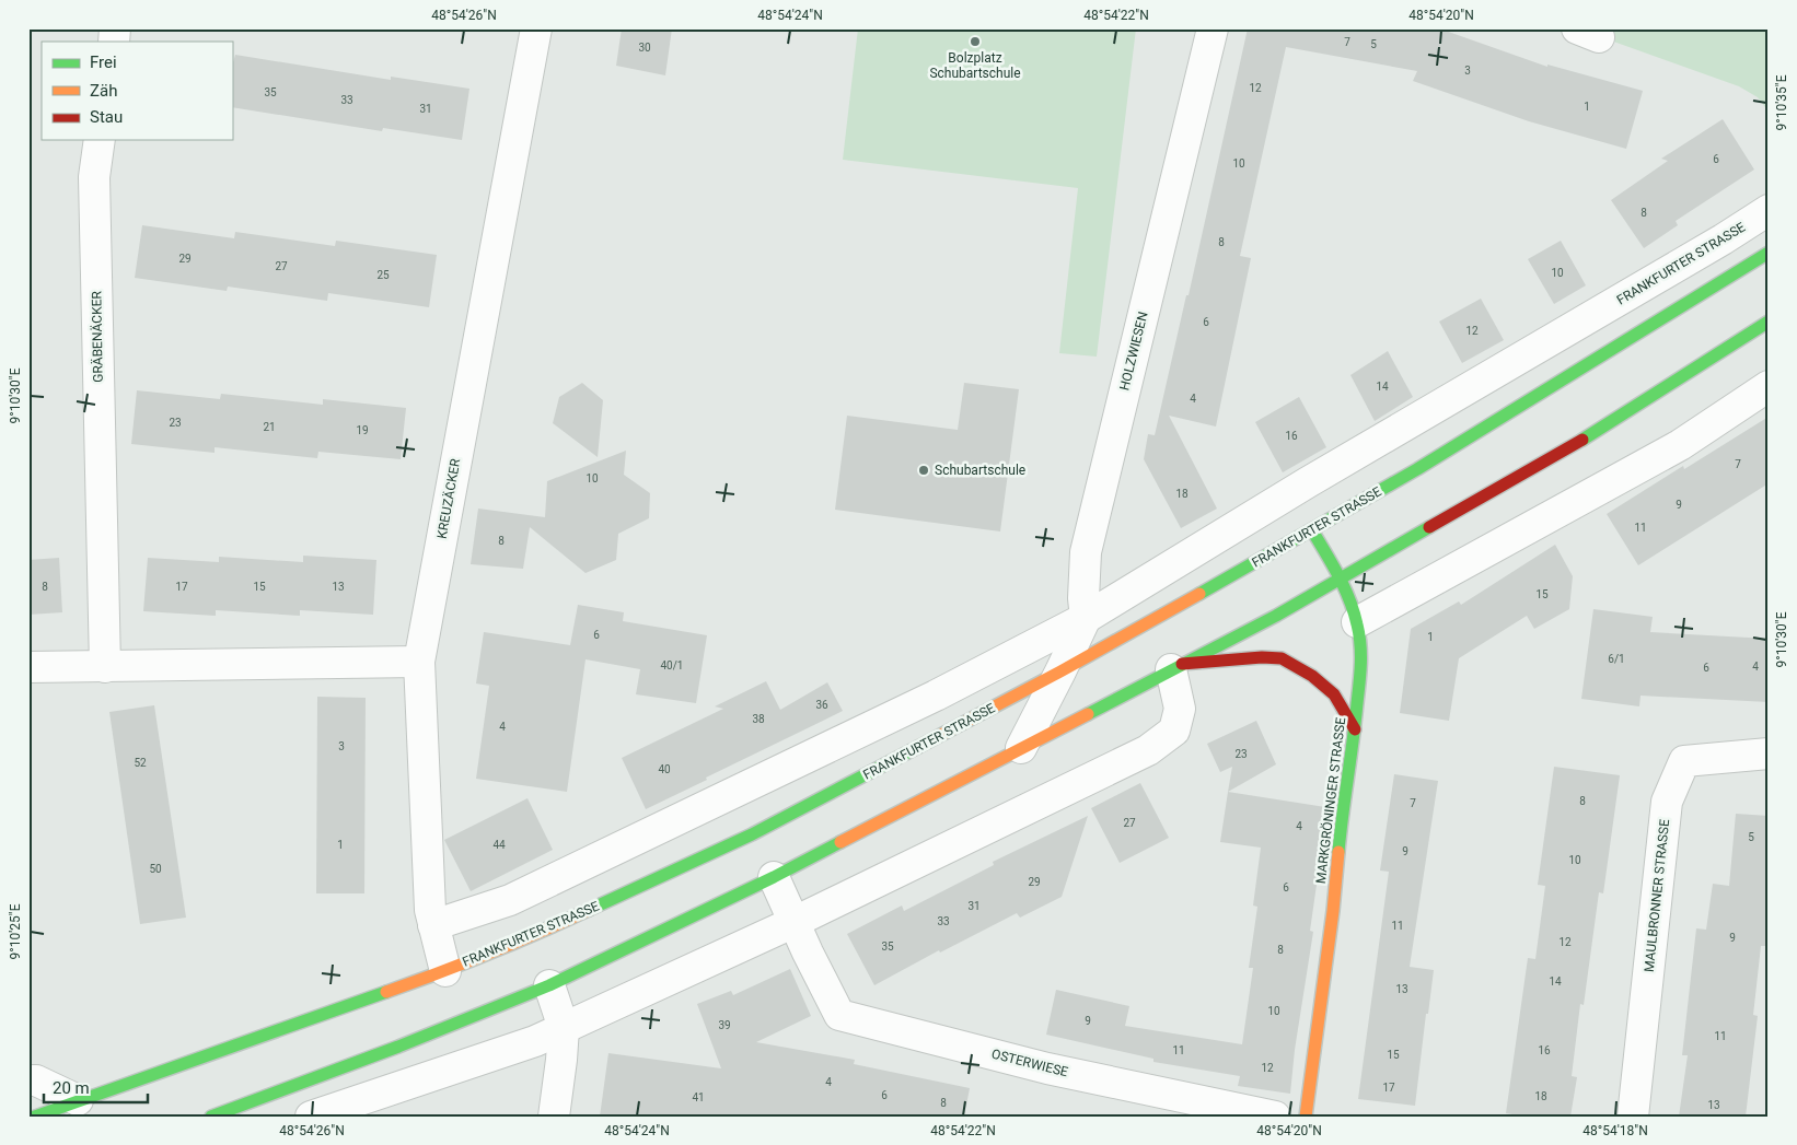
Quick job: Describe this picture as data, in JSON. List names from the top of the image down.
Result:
{
  "streets": {
    "main road": ["FRANKFURTER STRASSE", "MARKGRÖNINGER STRASSE"],
    "street": [
      "GRÄBENÄCKER",
      "HOLZWIESEN",
      "KREUZÄCKER",
      "MAULBRONNER STRASSE",
      "OSTERWIESE"
    ]
  },
  "crossings": [
    ["FRANKFURTER STRASSE", "HOLZWIESEN"],
    ["FRANKFURTER STRASSE", "KREUZÄCKER"],
    ["FRANKFURTER STRASSE", "MARKGRÖNINGER STRASSE"]
  ],
  "places": ["Bolzplatz Schubartschule", "Schubartschule"],
  "house_numbers": [
    "7",
    "5",
    "30",
    "3",
    "12",
    "35",
    "33",
    "1",
    "31",
    "6",
    "10",
    "8",
    "8",
    "29",
    "27",
    "10",
    "25",
    "6",
    "12",
    "14",
    "4",
    "23",
    "21",
    "19",
    "16",
    "7",
    "10",
    "18",
    "9",
    "11",
    "8",
    "8",
    "17",
    "15",
    "13",
    "15",
    "6",
    "1",
    "6/1",
    "40/1",
    "4",
    "6",
    "36",
    "38",
    "4",
    "3",
    "23",
    "52",
    "40",
    "8",
    "7",
    "27",
    "4",
    "5",
    "1",
    "44",
    "9",
    "10",
    "50",
    "29",
    "6",
    "31",
    "33",
    "11",
    "9",
    "12",
    "35",
    "8",
    "14",
    "13",
    "10",
    "9",
    "39",
    "11",
    "11",
    "16",
    "15",
    "12",
    "4",
    "17",
    "6",
    "18",
    "41",
    "8",
    "13"
  ],
  "legend": ["Frei", "Zäh", "Stau"],
  "scale_bar": "20 m",
  "coordinates": [
    "48°54'26\"N",
    "48°54'24\"N",
    "48°54'22\"N",
    "48°54'20\"N",
    "9°10'35\"E",
    "9°10'30\"E",
    "9°10'25\"E",
    "48°54'18\"N"
  ]
}
